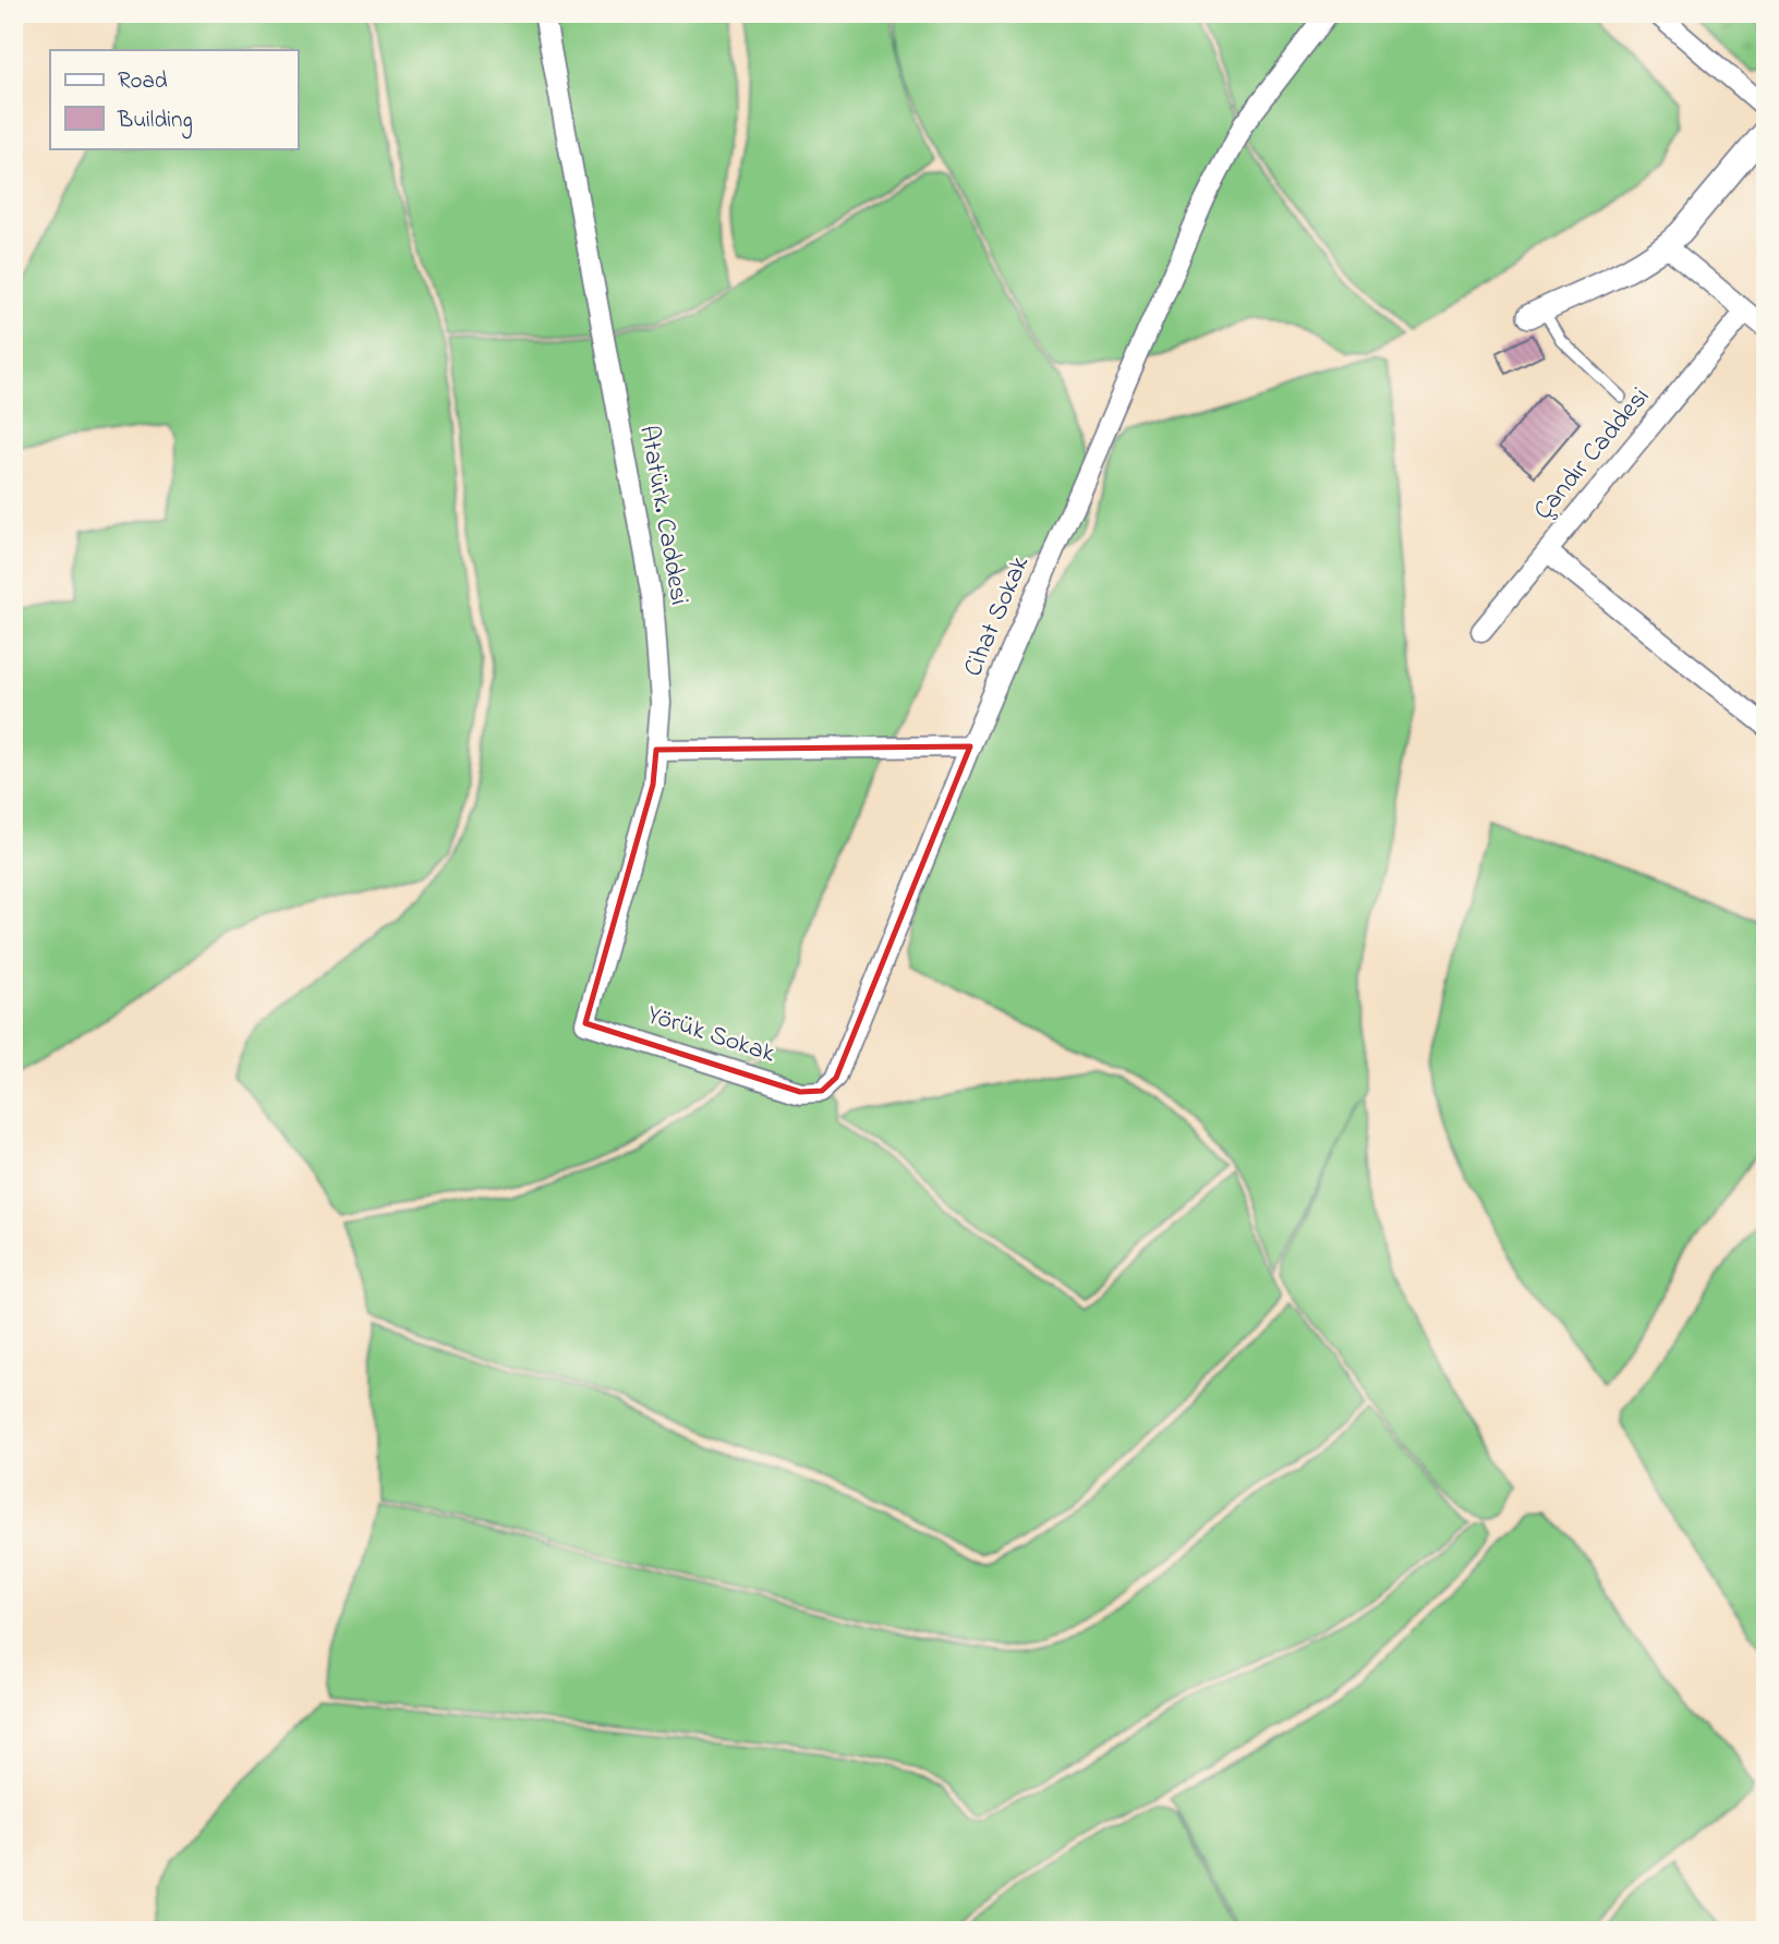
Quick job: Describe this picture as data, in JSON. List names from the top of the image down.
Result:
{
  "streets": {
    "street": [
      "Çandır Caddesi",
      "Atatürk. Caddesi",
      "Cihat Sokak",
      "Yörük Sokak"
    ]
  },
  "crossings": [
    ["Atatürk. Caddesi", "Yörük Sokak"],
    ["Cihat Sokak", "Yörük Sokak"]
  ],
  "legend": ["Road", "Building"]
}
